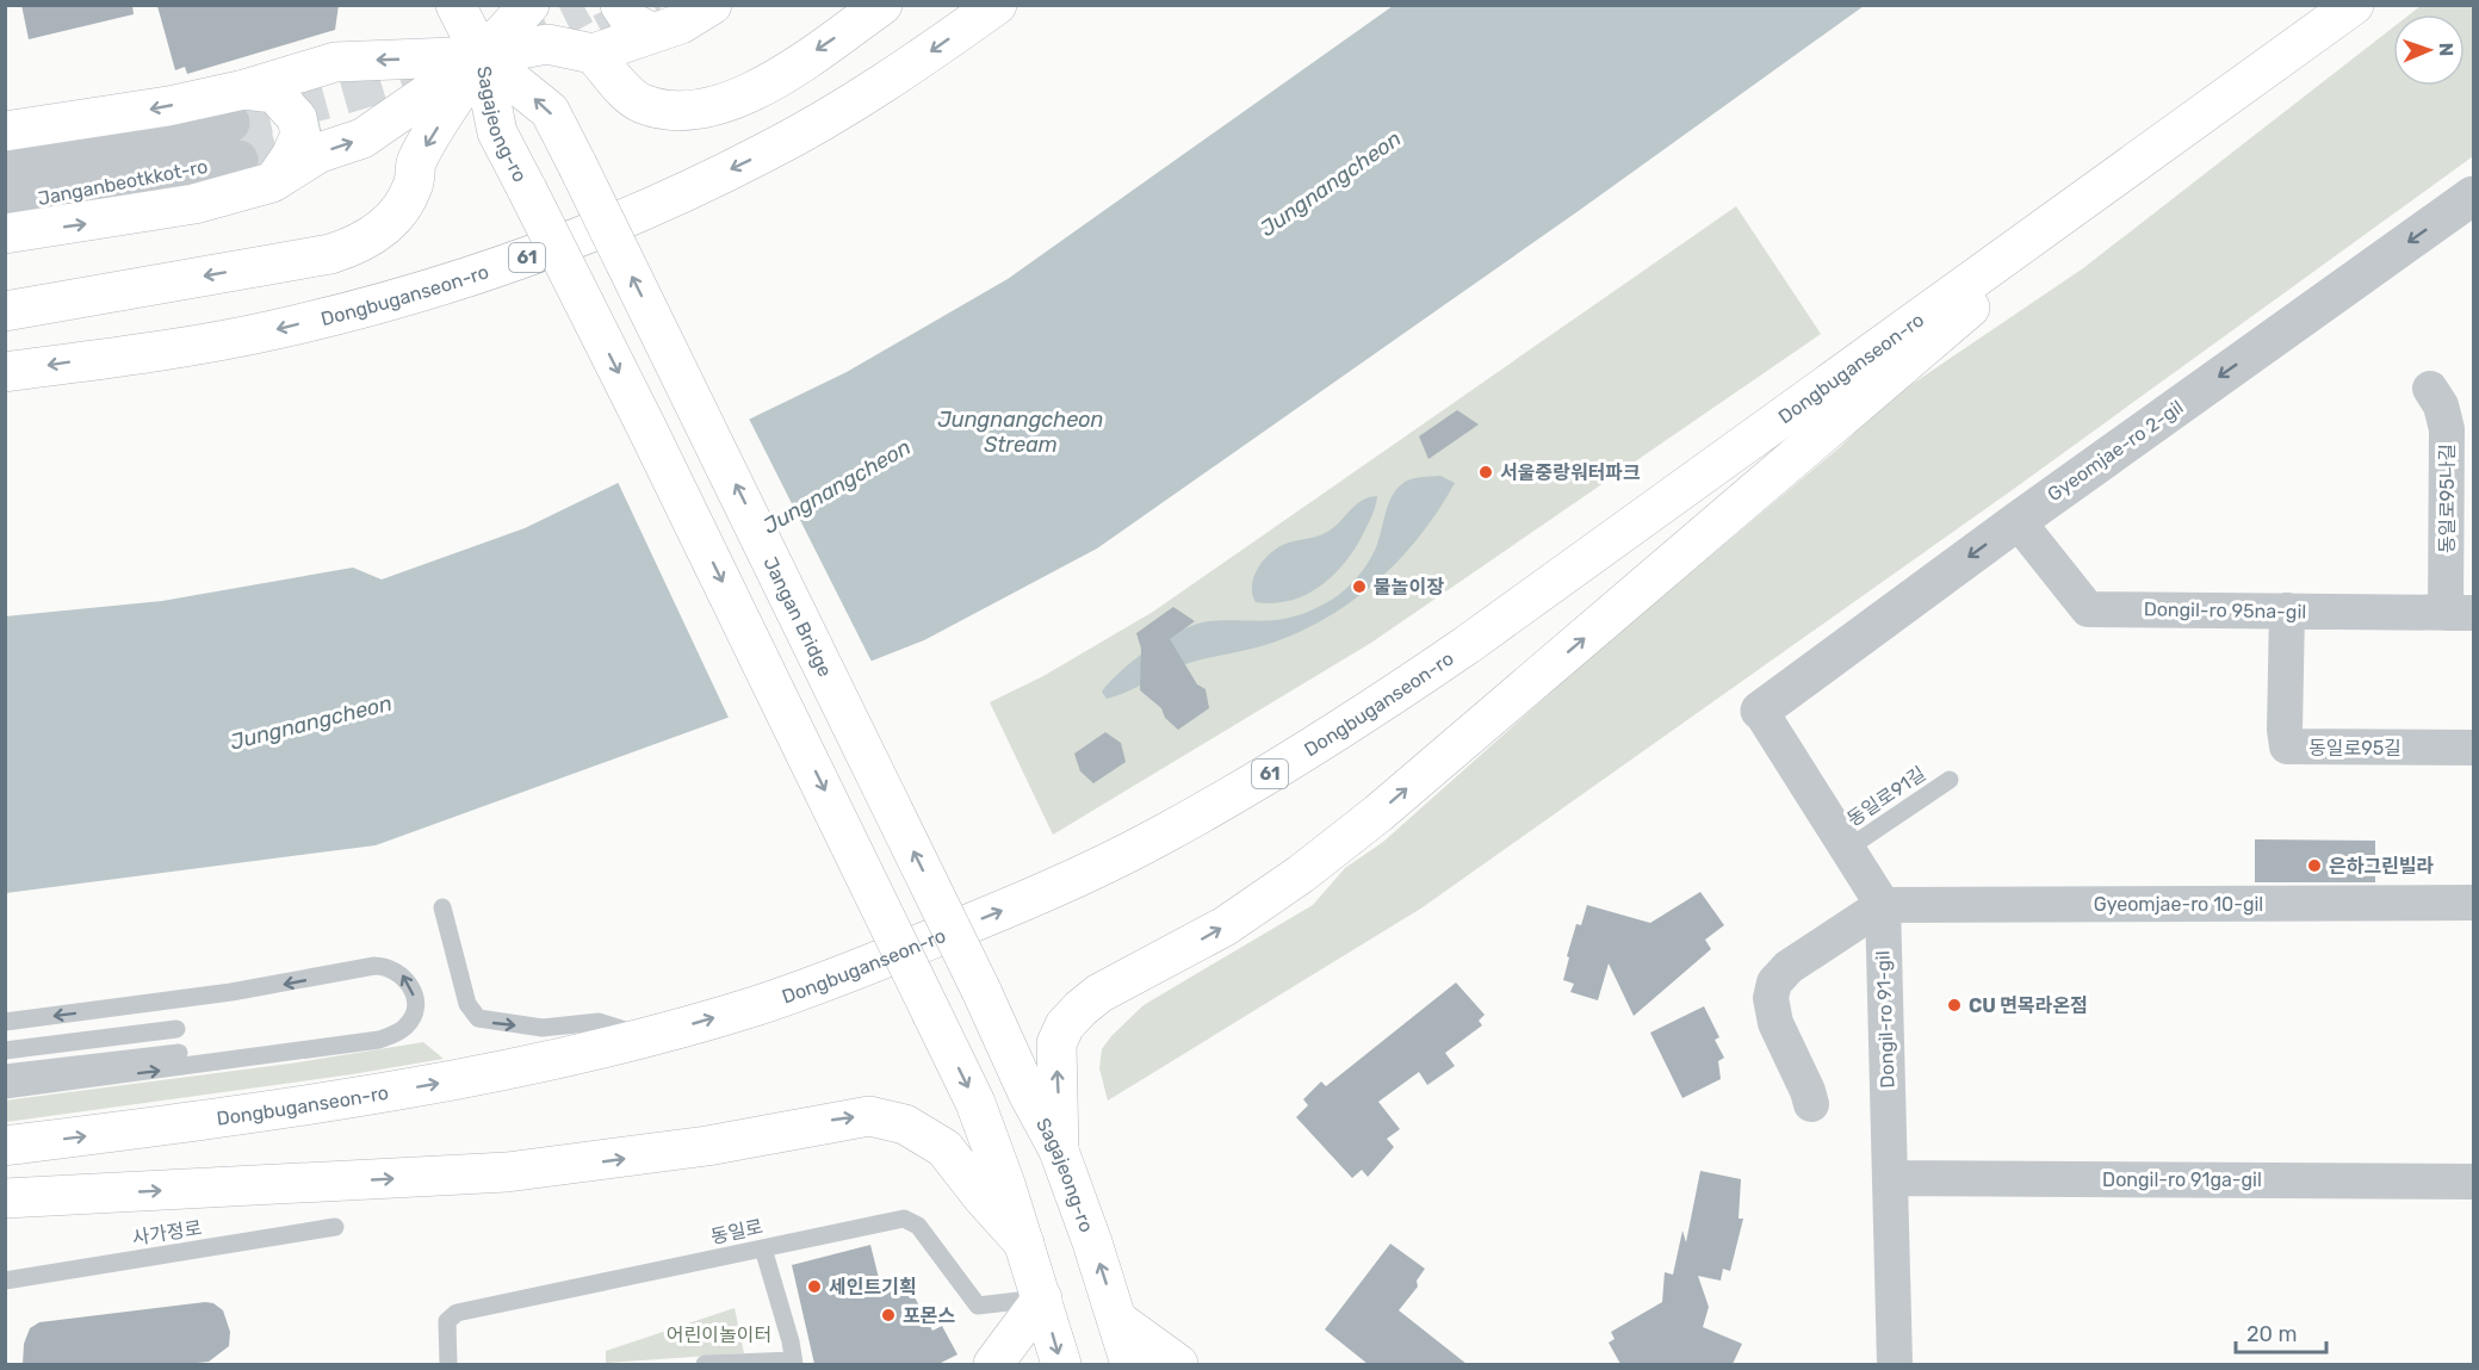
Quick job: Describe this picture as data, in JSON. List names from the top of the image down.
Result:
{
  "streets": {
    "main road": [
      "Sagajeong-ro",
      "61",
      "Dongbuganseon-ro",
      "Jangan Bridge"
    ],
    "street": [
      "Janganbeotkkot-ro",
      "Gyeomjae-ro 2-gil",
      "동일로95나길",
      "Dongil-ro 95na-gil",
      "동일로95길",
      "Gyeomjae-ro 10-gil",
      "Dongil-ro 91-gil",
      "Dongil-ro 91ga-gil"
    ],
    "lane": ["동일로91길", "동일로", "사가정로"]
  },
  "crossings": [
    ["Sagajeong-ro", "Jangan Bridge"],
    ["Gyeomjae-ro 2-gil", "Dongil-ro 95na-gil"],
    ["동일로95나길", "Dongil-ro 95na-gil"],
    ["Dongil-ro 95na-gil", "동일로95길"],
    ["Gyeomjae-ro 10-gil", "Dongil-ro 91-gil"],
    ["Dongil-ro 91-gil", "Dongil-ro 91ga-gil"]
  ],
  "one_way": ["Gyeomjae-ro 2-gil", "Jangan Bridge"],
  "water": ["Jungnangcheon", "Jungnangcheon Stream"],
  "parks": ["어린이놀이터"],
  "places": [
    "서울중랑워터파크",
    "물놀이장",
    "은하그린빌라",
    "CU 면목라온점",
    "세인트기획",
    "포몬스"
  ],
  "scale_bar": "20 m",
  "north": "right"
}
